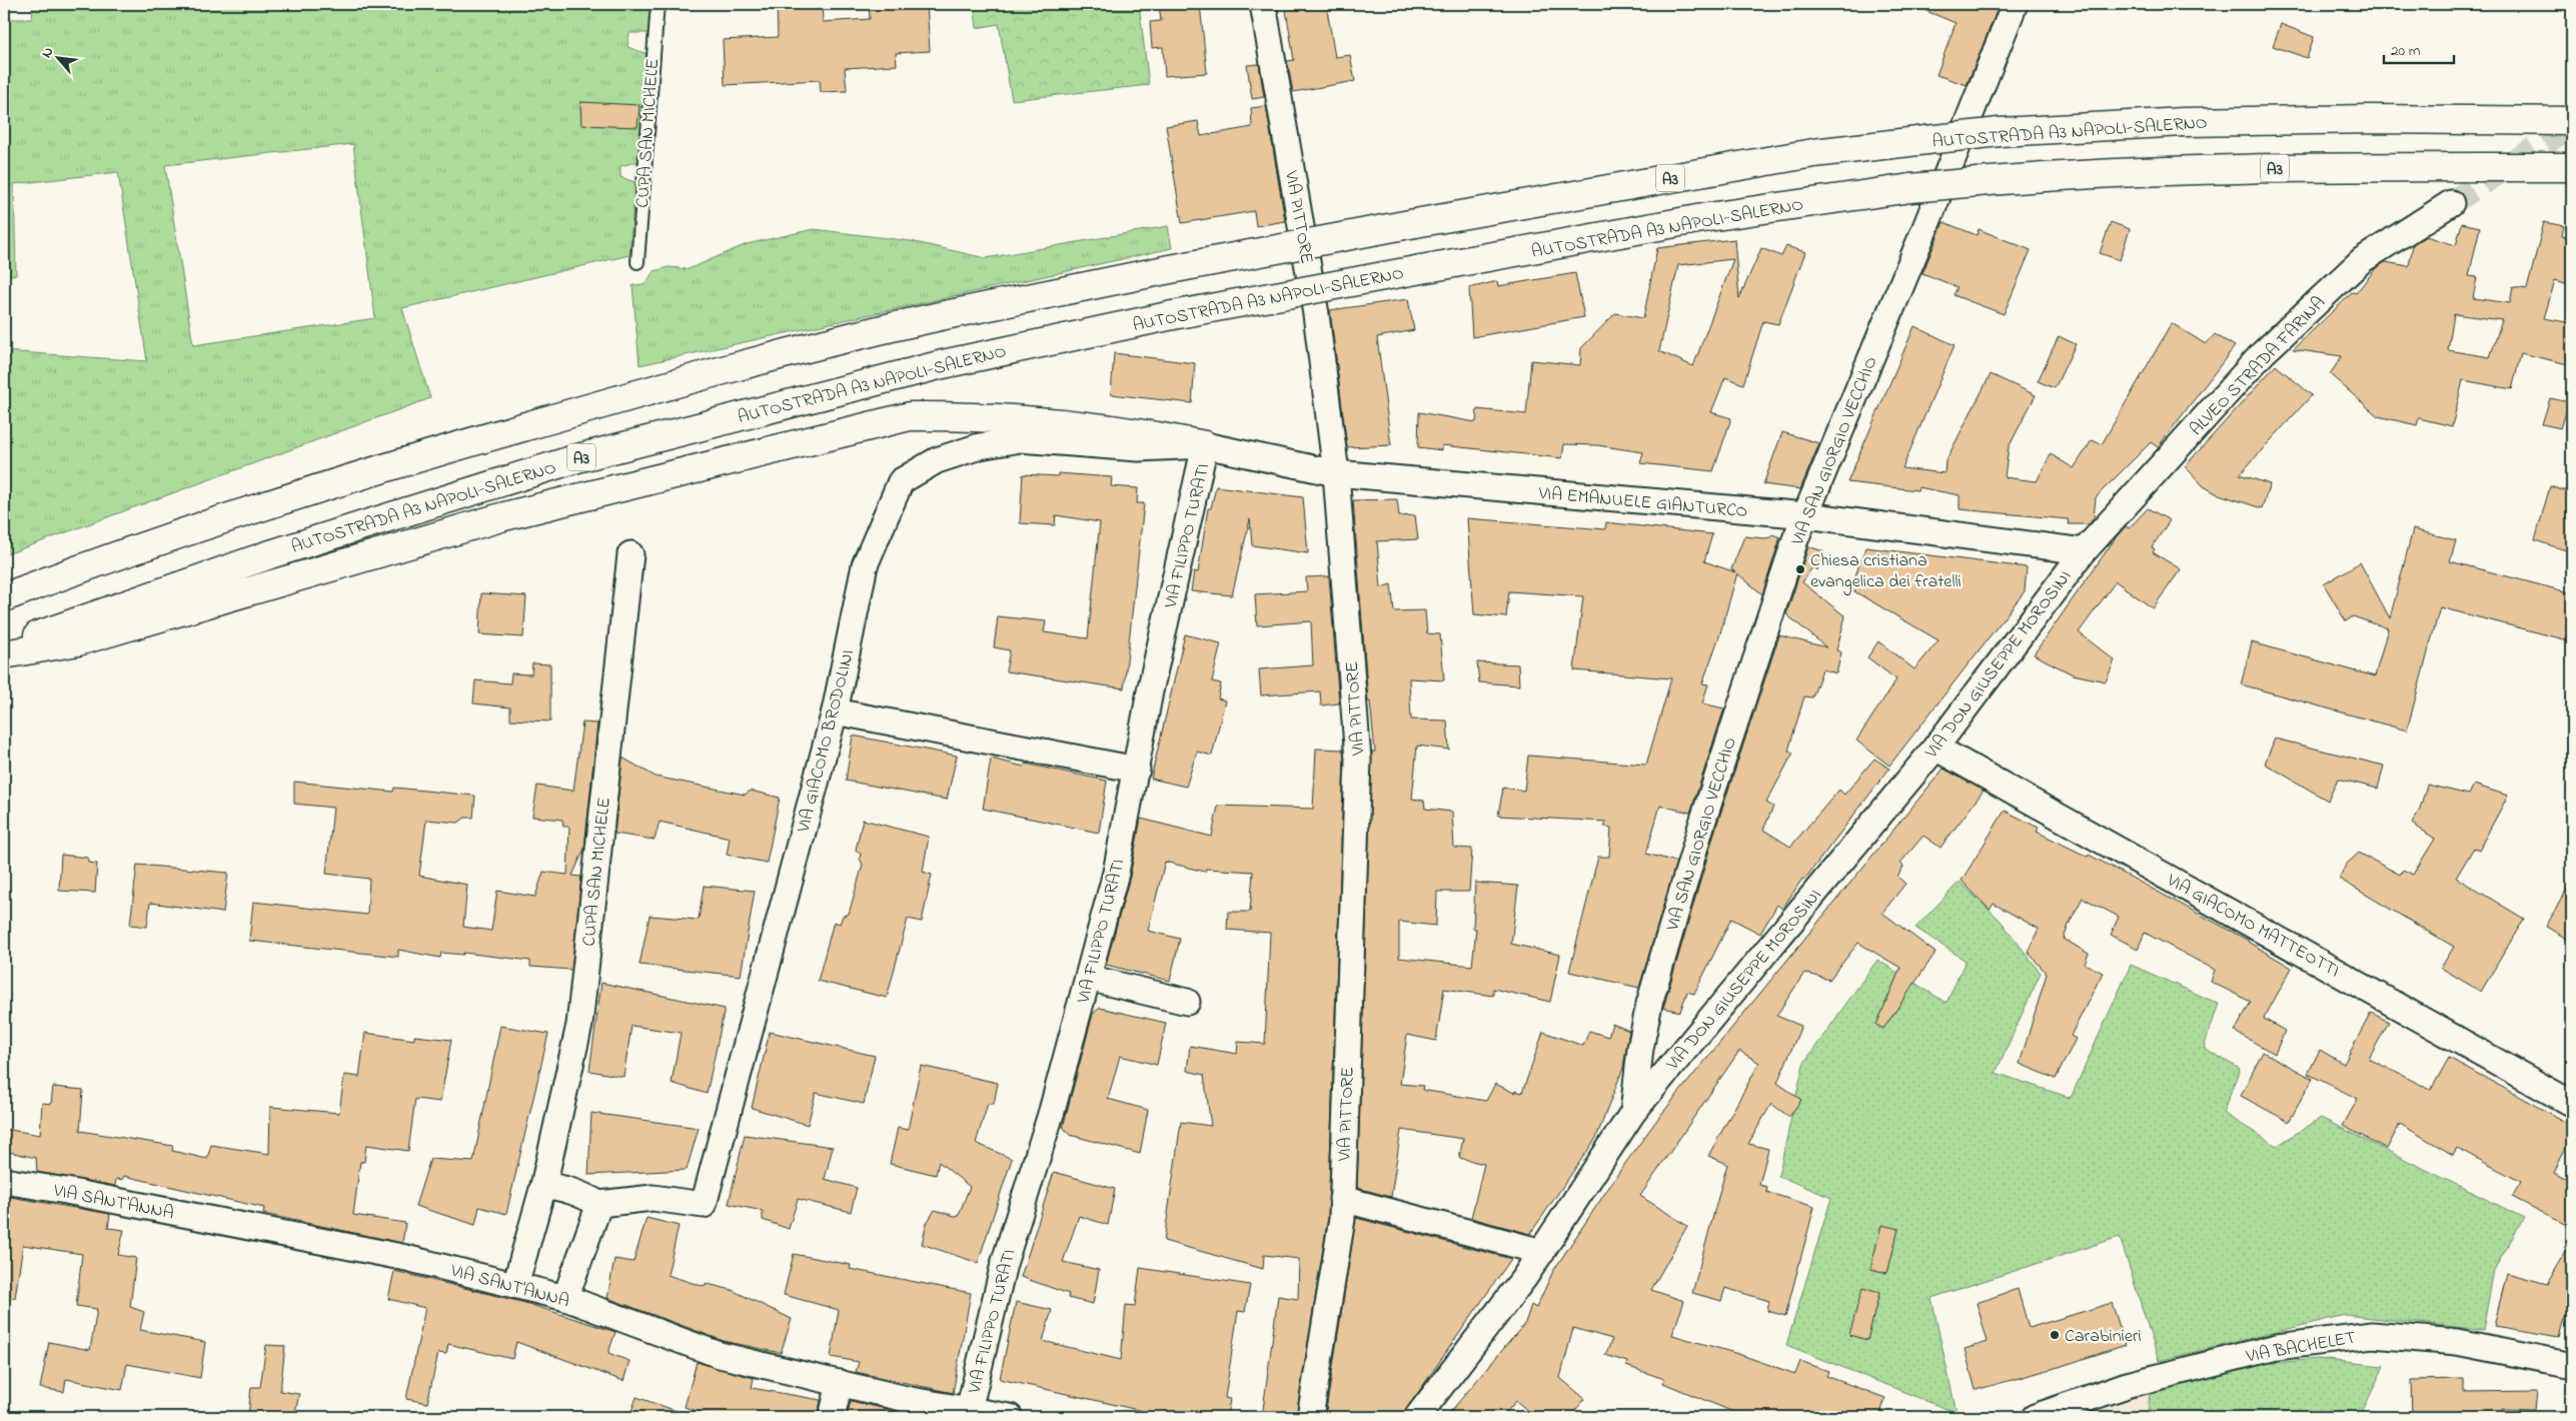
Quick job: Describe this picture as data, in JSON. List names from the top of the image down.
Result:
{
  "streets": {
    "highway": ["AUTOSTRADA A3 NAPOLI-SALERNO", "A3"],
    "street": [
      "CUPA SAN MICHELE",
      "VIA PITTORE",
      "ALVEO STRADA FARINA",
      "VIA SAN GIORGIO VECCHIO",
      "VIA EMANUELE GIANTURCO",
      "VIA FILIPPO TURATI",
      "VIA DON GIUSEPPE MOROSINI",
      "VIA GIACOMO BRODOLINI",
      "VIA GIACOMO MATTEOTTI",
      "VIA SANT'ANNA",
      "VIA BACHELET"
    ]
  },
  "crossings": [
    ["CUPA SAN MICHELE", "VIA SANT'ANNA"],
    ["VIA PITTORE", "VIA EMANUELE GIANTURCO"],
    ["ALVEO STRADA FARINA", "VIA EMANUELE GIANTURCO"],
    ["ALVEO STRADA FARINA", "VIA DON GIUSEPPE MOROSINI"],
    ["VIA SAN GIORGIO VECCHIO", "VIA EMANUELE GIANTURCO"],
    ["VIA SAN GIORGIO VECCHIO", "VIA DON GIUSEPPE MOROSINI"],
    ["VIA EMANUELE GIANTURCO", "VIA FILIPPO TURATI"],
    ["VIA EMANUELE GIANTURCO", "VIA DON GIUSEPPE MOROSINI"],
    ["VIA EMANUELE GIANTURCO", "VIA GIACOMO BRODOLINI"],
    ["VIA FILIPPO TURATI", "VIA GIACOMO BRODOLINI"],
    ["VIA FILIPPO TURATI", "VIA SANT'ANNA"],
    ["VIA DON GIUSEPPE MOROSINI", "VIA GIACOMO MATTEOTTI"]
  ],
  "places": ["Chiesa cristiana evangelica dei fratelli", "Carabinieri"],
  "scale_bar": "20 m",
  "north": "top left"
}
